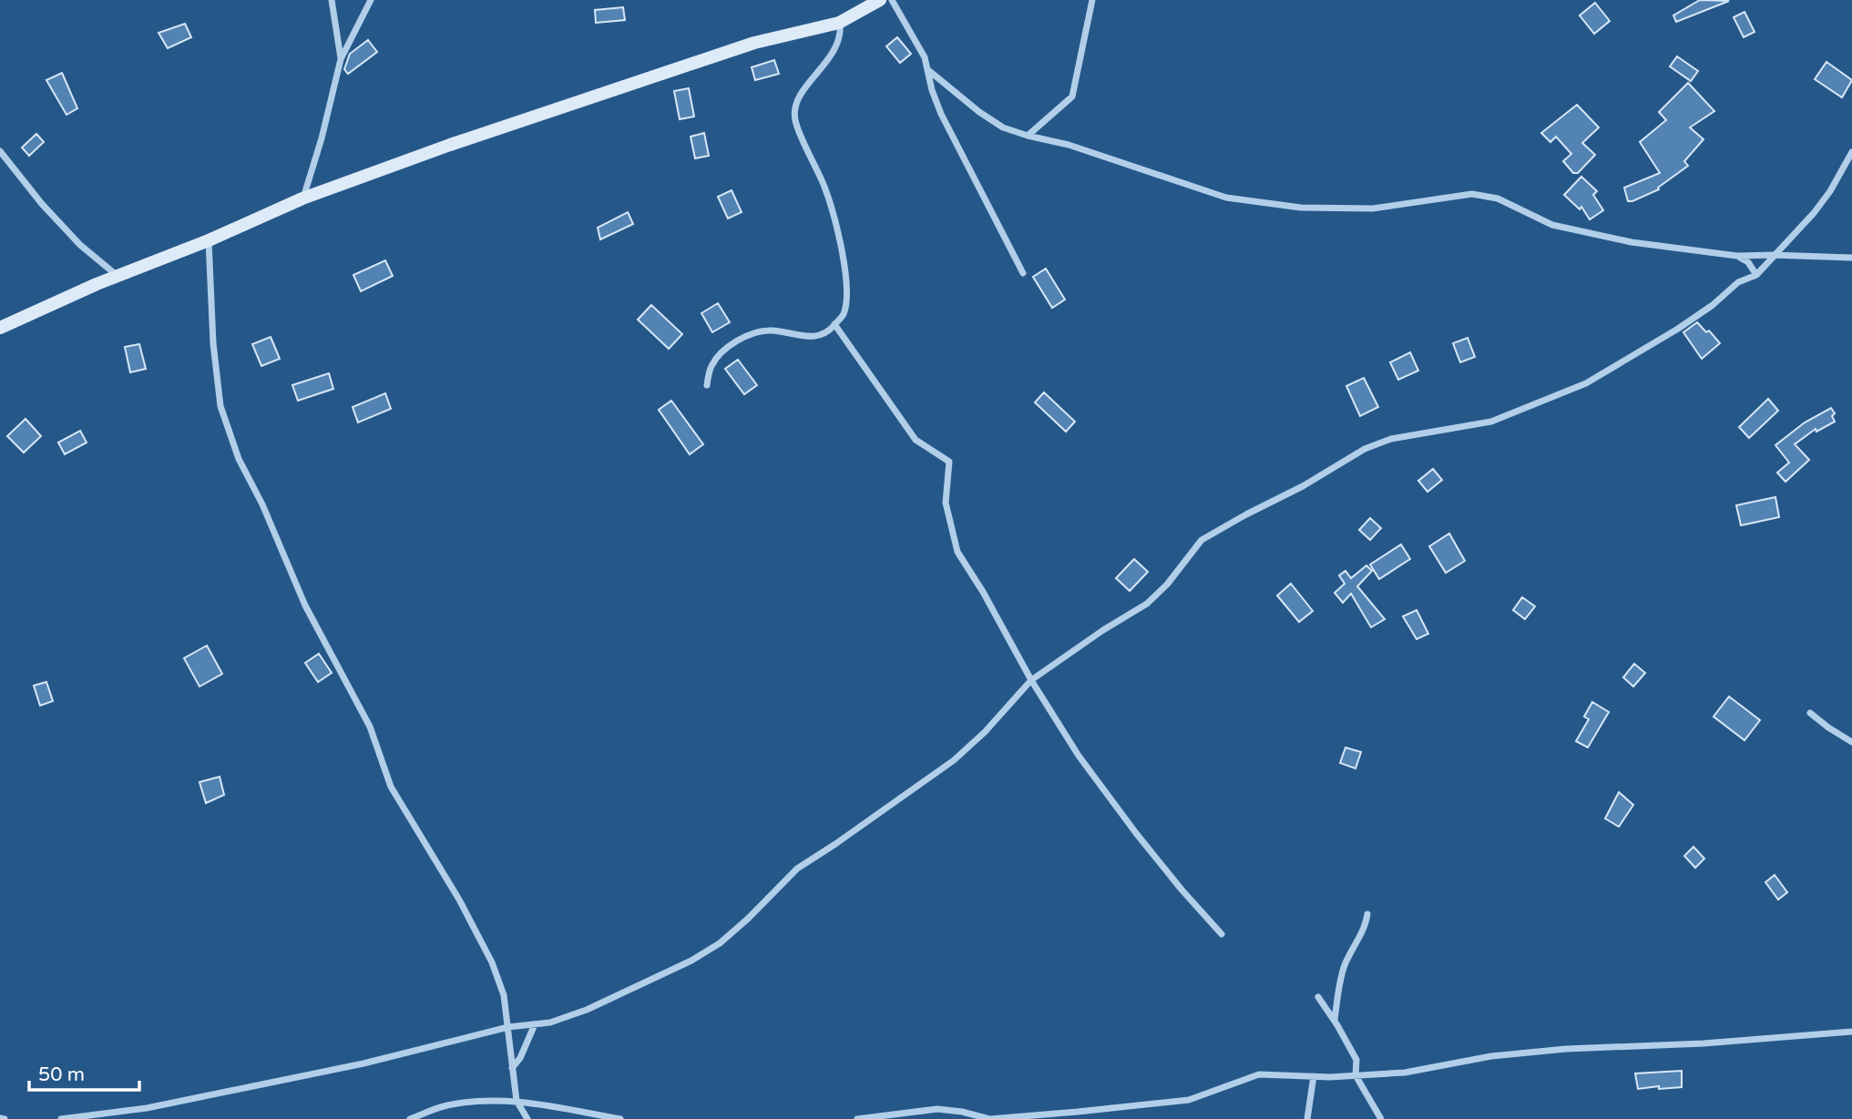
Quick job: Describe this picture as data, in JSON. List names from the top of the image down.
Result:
{
  "scale_bar": "50 m"
}
